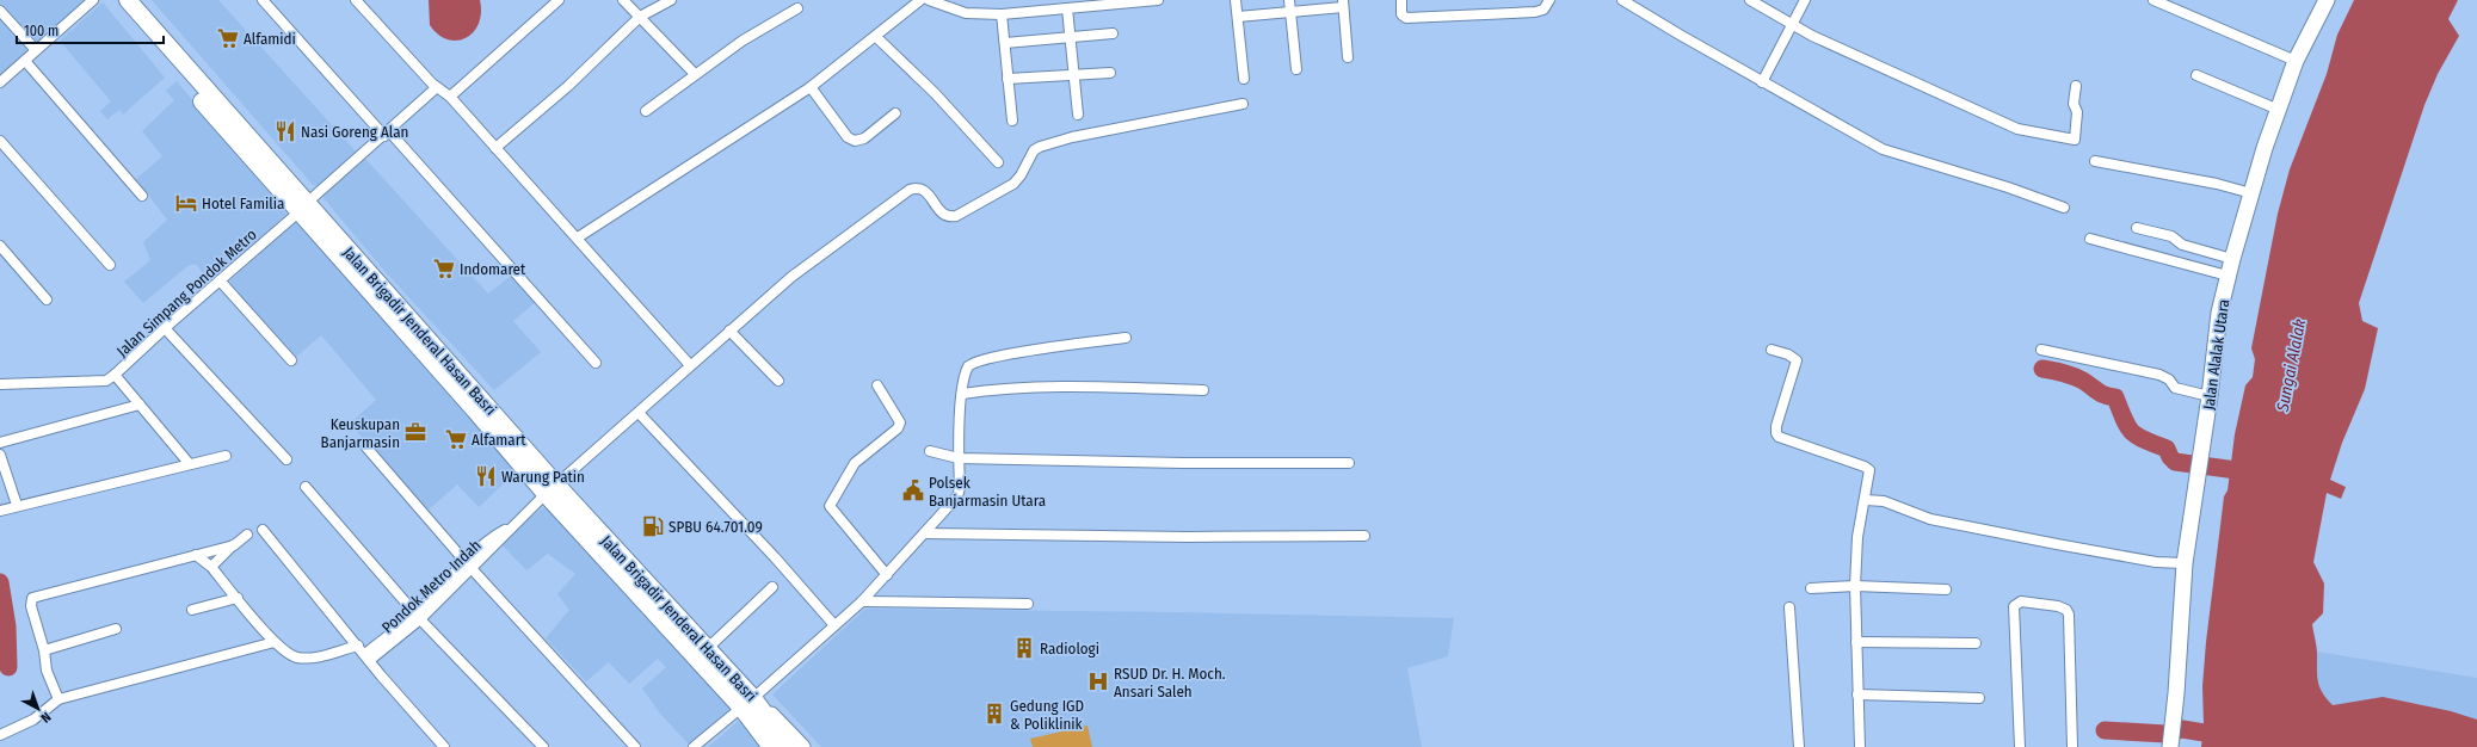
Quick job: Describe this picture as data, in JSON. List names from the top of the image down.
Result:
{
  "streets": {
    "highway": ["Jalan Brigadir Jenderal Hasan Basri"],
    "main road": ["Jalan Alalak Utara"],
    "street": ["Jalan Simpang Pondok Metro", "Pondok Metro Indah"]
  },
  "crossings": [
    ["Jalan Simpang Pondok Metro", "Jalan Brigadir Jenderal Hasan Basri"],
    ["Jalan Brigadir Jenderal Hasan Basri", "Pondok Metro Indah"]
  ],
  "water": ["Sungai Alalak"],
  "places": {
    "supermarket": ["Alfamidi", "Indomaret", "Alfamart"],
    "restaurant": ["Nasi Goreng Alan", "Warung Patin"],
    "hotel": ["Hotel Familia"],
    "office": ["Keuskupan Banjarmasin"],
    "public building": ["Polsek Banjarmasin Utara"],
    "fuel station": ["SPBU 64.701.09"],
    "building": ["Radiologi", "Gedung IGD & Poliklinik"],
    "hospital": ["RSUD Dr. H. Moch. Ansari Saleh"]
  },
  "scale_bar": "100 m",
  "north": "bottom right"
}
